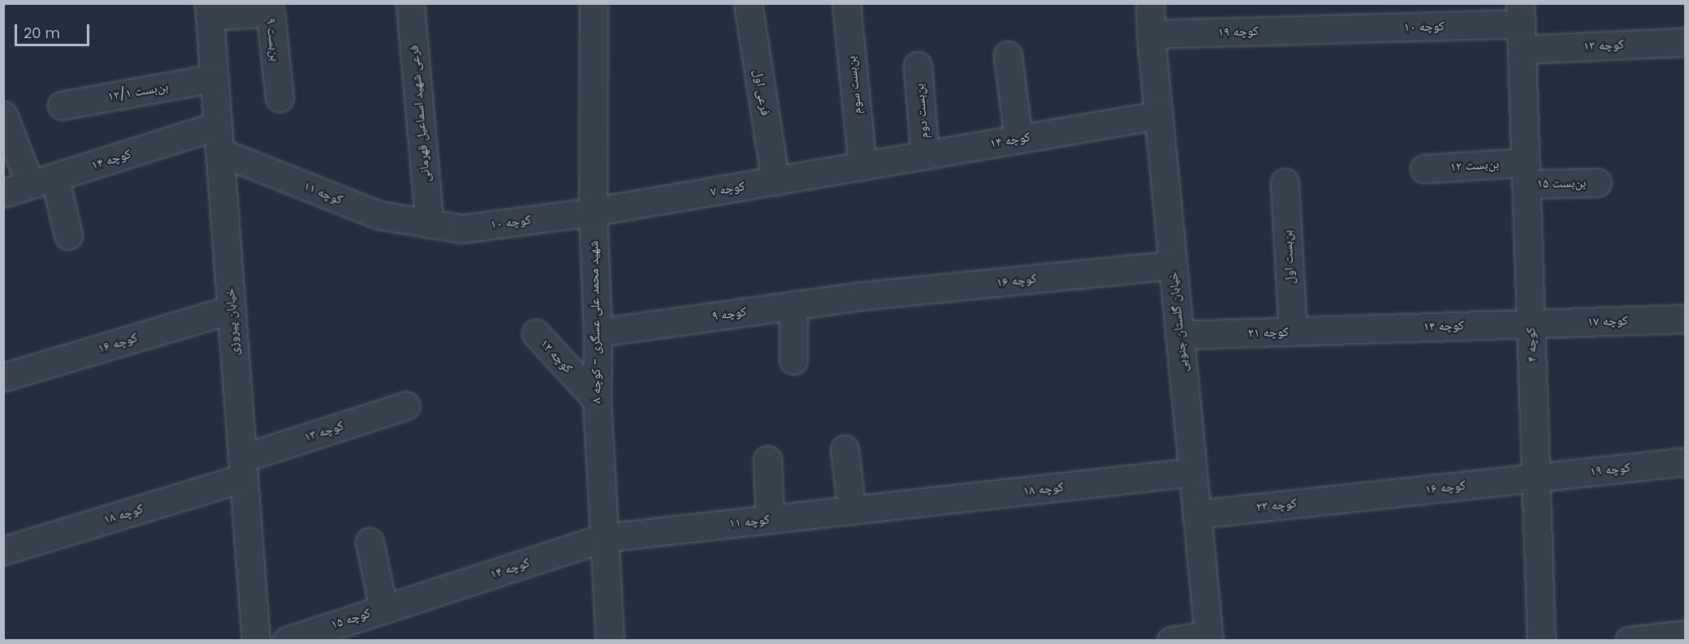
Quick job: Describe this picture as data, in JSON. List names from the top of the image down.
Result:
{
  "streets": {
    "street": [
      "کوچه ۱۰",
      "کوچه ۱۹",
      "بن‌بست ۹",
      "کوچه ۱۳",
      "بن‌بست سوم",
      "بن‌بست ۱۲/۱",
      "فرعی اول",
      "بن‌بست دوم",
      "فرعی شهید اسماعیل قهرمانی",
      "کوچه ۱۴",
      "بن‌بست ۱۲",
      "بن‌بست ۱۵",
      "کوچه ۷",
      "کوچه ۱۱",
      "بن‌بست اول",
      "کوچه ۱۶",
      "کوچه ۹",
      "کوچه ۱۷",
      "خیابان پیروزی",
      "شهید محمد علی عسگری - کوچه ۸",
      "خیابان گلستان جنوبی",
      "کوچه ۲۱",
      "کوچه ۴",
      "کوچه ۱۲",
      "کوچه ۱۸",
      "کوچه ۲۳",
      "کوچه ۱۵"
    ]
  },
  "crossings": [
    ["کوچه ۱۰", "کوچه ۱۹"],
    ["کوچه ۱۰", "فرعی شهید اسماعیل قهرمانی"],
    ["کوچه ۱۰", "کوچه ۷"],
    ["کوچه ۱۰", "کوچه ۱۱"],
    ["کوچه ۱۰", "شهید محمد علی عسگری - کوچه ۸"],
    ["کوچه ۱۰", "کوچه ۴"],
    ["کوچه ۱۹", "کوچه ۱۶"],
    ["کوچه ۱۹", "خیابان گلستان جنوبی"],
    ["کوچه ۱۹", "کوچه ۴"],
    ["بن‌بست ۹", "خیابان پیروزی"],
    ["کوچه ۱۳", "خیابان پیروزی"],
    ["کوچه ۱۳", "کوچه ۴"],
    ["کوچه ۱۳", "کوچه ۱۸"],
    ["بن‌بست سوم", "کوچه ۱۴"],
    ["بن‌بست سوم", "کوچه ۷"],
    ["بن‌بست ۱۲/۱", "خیابان پیروزی"],
    ["فرعی اول", "کوچه ۷"],
    ["بن‌بست دوم", "کوچه ۱۴"],
    ["فرعی شهید اسماعیل قهرمانی", "کوچه ۱۱"],
    ["کوچه ۱۴", "کوچه ۷"],
    ["کوچه ۱۴", "کوچه ۱۱"],
    ["کوچه ۱۴", "کوچه ۱۷"],
    ["کوچه ۱۴", "خیابان پیروزی"],
    ["کوچه ۱۴", "شهید محمد علی عسگری - کوچه ۸"],
    ["کوچه ۱۴", "خیابان گلستان جنوبی"],
    ["کوچه ۱۴", "کوچه ۲۱"],
    ["کوچه ۱۴", "کوچه ۴"],
    ["کوچه ۱۴", "کوچه ۱۵"],
    ["بن‌بست ۱۲", "بن‌بست ۱۵"],
    ["بن‌بست ۱۲", "کوچه ۴"],
    ["بن‌بست ۱۵", "کوچه ۴"],
    ["کوچه ۷", "شهید محمد علی عسگری - کوچه ۸"],
    ["کوچه ۱۱", "خیابان پیروزی"],
    ["کوچه ۱۱", "شهید محمد علی عسگری - کوچه ۸"],
    ["کوچه ۱۱", "کوچه ۱۸"],
    ["بن‌بست اول", "کوچه ۲۱"],
    ["کوچه ۱۶", "کوچه ۹"],
    ["کوچه ۱۶", "خیابان پیروزی"],
    ["کوچه ۱۶", "خیابان گلستان جنوبی"],
    ["کوچه ۱۶", "کوچه ۴"],
    ["کوچه ۱۶", "کوچه ۲۳"],
    ["کوچه ۹", "شهید محمد علی عسگری - کوچه ۸"],
    ["کوچه ۱۷", "کوچه ۴"],
    ["خیابان پیروزی", "کوچه ۱۸"],
    ["شهید محمد علی عسگری - کوچه ۸", "کوچه ۱۲"],
    ["خیابان گلستان جنوبی", "کوچه ۲۱"],
    ["خیابان گلستان جنوبی", "کوچه ۱۸"],
    ["خیابان گلستان جنوبی", "کوچه ۲۳"]
  ],
  "scale_bar": "20 m"
}
